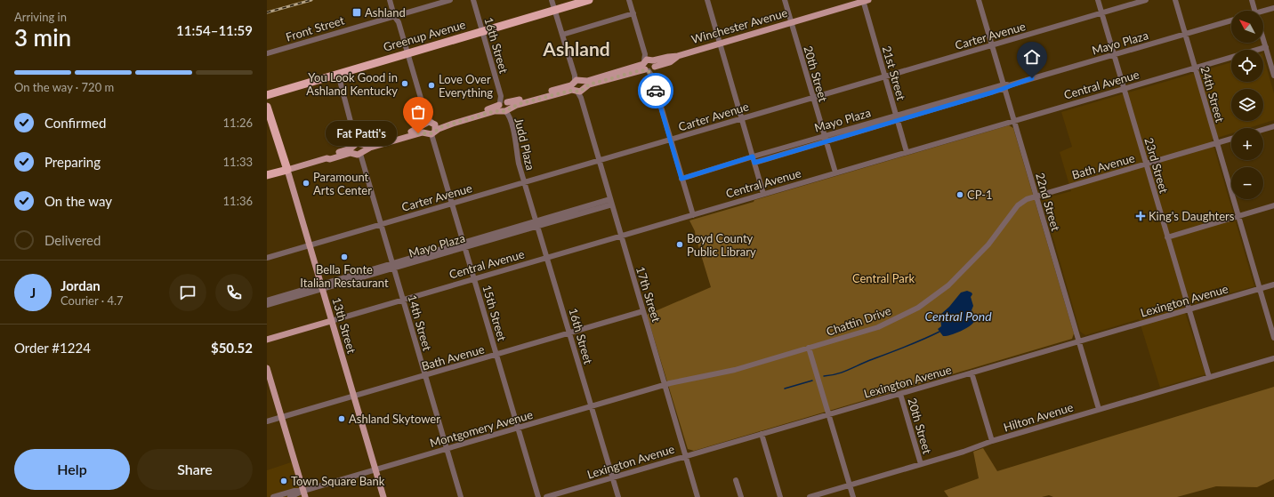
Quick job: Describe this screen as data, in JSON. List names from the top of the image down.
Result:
{
  "streets": {
    "highway": ["Winchester Avenue", "Greenup Avenue", "13th Street"],
    "main road": ["Central Avenue"],
    "street": [
      "Front Street",
      "Carter Avenue",
      "Mayo Plaza",
      "16th Street",
      "21st Street",
      "20th Street",
      "24th Street",
      "Judd Plaza",
      "23rd Street",
      "Bath Avenue",
      "22nd Street",
      "17th Street",
      "Lexington Avenue",
      "15th Street",
      "Chattin Drive",
      "14th Street",
      "Hilton Avenue",
      "Montgomery Avenue"
    ]
  },
  "crossings": [
    ["Winchester Avenue", "16th Street"],
    ["Winchester Avenue", "21st Street"],
    ["Winchester Avenue", "20th Street"],
    ["Winchester Avenue", "Judd Plaza"],
    ["Winchester Avenue", "17th Street"],
    ["Winchester Avenue", "15th Street"],
    ["Winchester Avenue", "14th Street"],
    ["Winchester Avenue", "13th Street"],
    ["Greenup Avenue", "16th Street"],
    ["Greenup Avenue", "17th Street"],
    ["Carter Avenue", "16th Street"],
    ["Carter Avenue", "21st Street"],
    ["Carter Avenue", "20th Street"],
    ["Carter Avenue", "Judd Plaza"],
    ["Carter Avenue", "23rd Street"],
    ["Carter Avenue", "22nd Street"],
    ["Carter Avenue", "17th Street"],
    ["Carter Avenue", "15th Street"],
    ["Carter Avenue", "14th Street"],
    ["Carter Avenue", "13th Street"],
    ["Mayo Plaza", "16th Street"],
    ["Mayo Plaza", "21st Street"],
    ["Mayo Plaza", "20th Street"],
    ["Mayo Plaza", "24th Street"],
    ["Mayo Plaza", "23rd Street"],
    ["Mayo Plaza", "22nd Street"],
    ["Mayo Plaza", "17th Street"],
    ["Mayo Plaza", "15th Street"],
    ["Mayo Plaza", "14th Street"],
    ["Mayo Plaza", "13th Street"],
    ["16th Street", "Central Avenue"],
    ["16th Street", "Judd Plaza"],
    ["16th Street", "Bath Avenue"],
    ["16th Street", "Lexington Avenue"],
    ["16th Street", "Montgomery Avenue"],
    ["21st Street", "Central Avenue"],
    ["20th Street", "Central Avenue"],
    ["20th Street", "Lexington Avenue"],
    ["20th Street", "Hilton Avenue"],
    ["Central Avenue", "24th Street"],
    ["Central Avenue", "23rd Street"],
    ["Central Avenue", "22nd Street"],
    ["Central Avenue", "17th Street"],
    ["Central Avenue", "15th Street"],
    ["Central Avenue", "14th Street"],
    ["Central Avenue", "13th Street"],
    ["24th Street", "Bath Avenue"],
    ["24th Street", "Lexington Avenue"],
    ["23rd Street", "Bath Avenue"],
    ["23rd Street", "Lexington Avenue"],
    ["23rd Street", "Hilton Avenue"],
    ["Bath Avenue", "22nd Street"],
    ["Bath Avenue", "17th Street"],
    ["Bath Avenue", "15th Street"],
    ["Bath Avenue", "Chattin Drive"],
    ["Bath Avenue", "14th Street"],
    ["Bath Avenue", "13th Street"],
    ["22nd Street", "Lexington Avenue"],
    ["22nd Street", "Chattin Drive"],
    ["22nd Street", "Hilton Avenue"],
    ["17th Street", "Lexington Avenue"],
    ["17th Street", "Chattin Drive"],
    ["17th Street", "Montgomery Avenue"],
    ["15th Street", "Montgomery Avenue"],
    ["Chattin Drive", "Montgomery Avenue"],
    ["14th Street", "Montgomery Avenue"],
    ["13th Street", "Montgomery Avenue"]
  ],
  "districts": ["Ashland"],
  "water": ["Central Pond"],
  "parks": ["Central Park"],
  "places": {
    "transit": ["Ashland"],
    "other": [
      "You Look Good in Ashland Kentucky",
      "Love Over Everything",
      "Fat Patti's",
      "Paramount Arts Center",
      "CP-1",
      "Boyd County Public Library",
      "Bella Fonte Italian Restaurant",
      "Ashland Skytower",
      "Town Square Bank"
    ],
    "health": ["King's Daughters"]
  },
  "north": "top left",
  "page": {
    "heading": ["3 min", "Arriving in", "11:54–11:59"],
    "panel": [
      "Jordan",
      "Courier · 4.7",
      "Order #1224",
      "$50.52"
    ],
    "map_buttons": ["+", "−"],
    "bar": "On the way · 720 m",
    "list": [
      ["Confirmed", "11:26"],
      ["Preparing", "11:33"],
      ["On the way", "11:36"],
      "Delivered"
    ],
    "bubble": "Fat Patti's",
    "round": "J",
    "buttons": ["Help", "Share"]
  }
}
